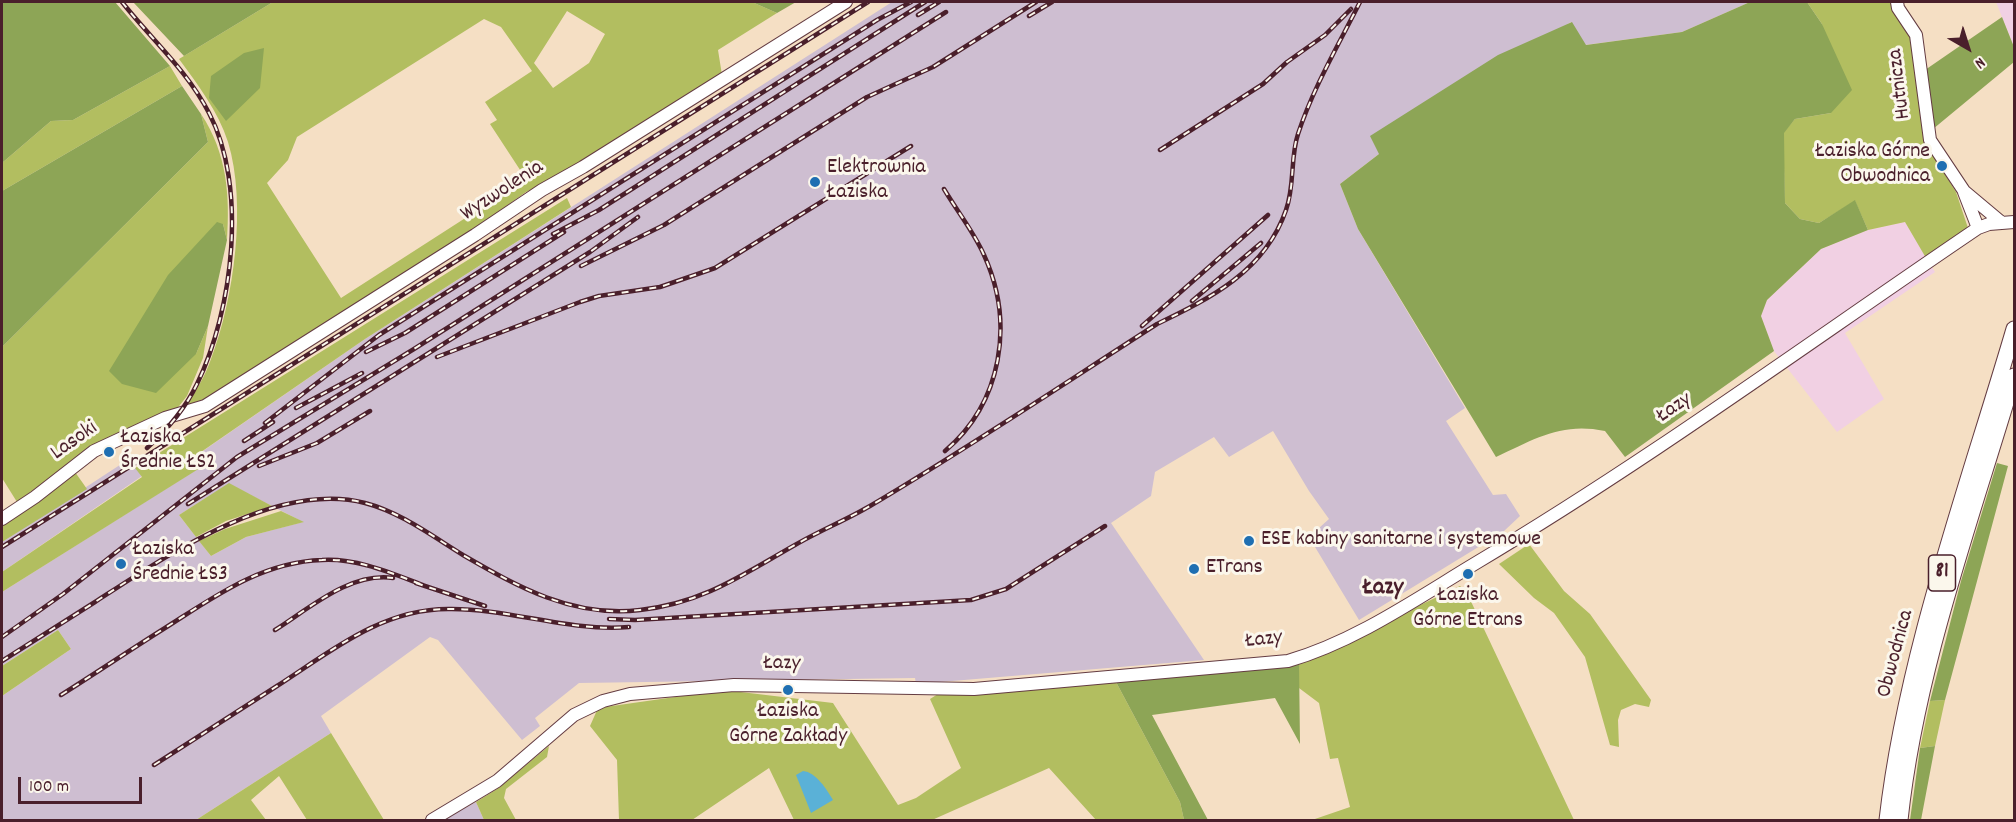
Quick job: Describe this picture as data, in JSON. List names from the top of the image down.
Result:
{
  "streets": {
    "main road": ["81", "Obwodnica"],
    "street": [
      "Hutnicza",
      "Wyzwolenia",
      "Łazy",
      "Lasoki"
    ]
  },
  "crossings": [
    ["Wyzwolenia", "Lasoki"]
  ],
  "districts": ["Łazy"],
  "places": [
    "Łaziska Górne Obwodnica",
    "Elektrownia Łaziska",
    "Łaziska Średnie ŁS2",
    "ESE kabiny sanitarne i systemowe",
    "Łaziska Średnie ŁS3",
    "ETrans",
    "Łaziska Górne Etrans",
    "Łaziska Górne Zakłady"
  ],
  "scale_bar": "100 m",
  "north": "bottom right"
}
